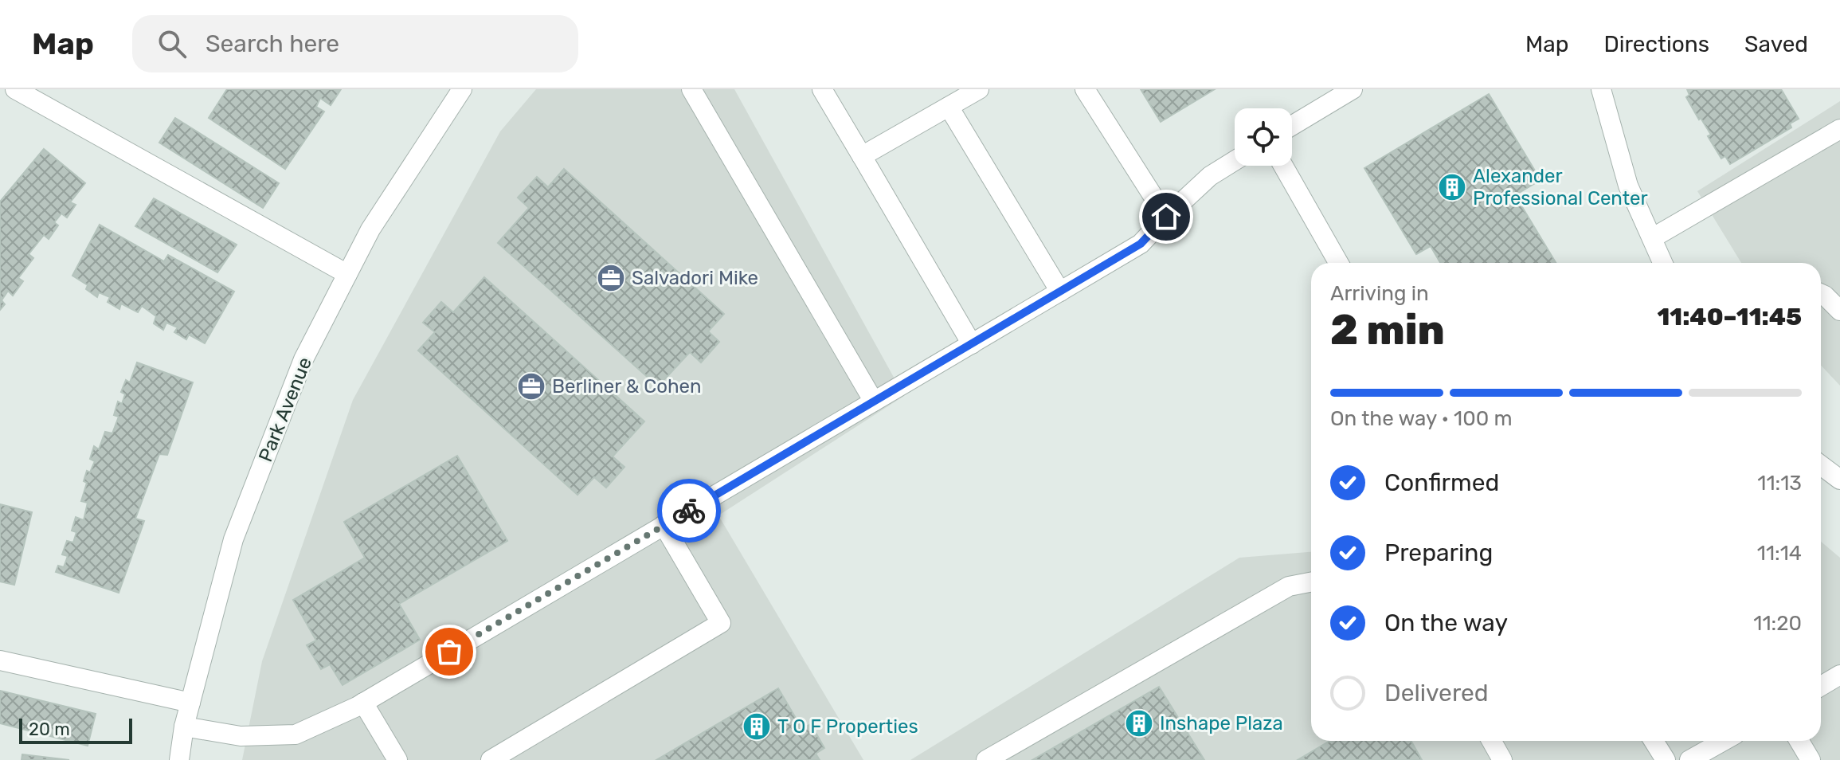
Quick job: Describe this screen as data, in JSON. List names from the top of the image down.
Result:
{
  "streets": {
    "street": ["Park Avenue"]
  },
  "places": {
    "building": ["Alexander Professional Center", "Inshape Plaza", "T O F Properties"],
    "office": ["Salvadori Mike", "Berliner & Cohen"]
  },
  "scale_bar": "20 m",
  "page": {
    "header": "Map",
    "search": "Search here",
    "nav": ["Map", "Directions", "Saved"],
    "heading": ["2 min", "Arriving in", "11:40–11:45"],
    "bar": "On the way · 100 m",
    "list": [
      ["Confirmed", "11:13"],
      ["Preparing", "11:14"],
      ["On the way", "11:20"],
      "Delivered"
    ],
    "scale": "20 m"
  }
}
